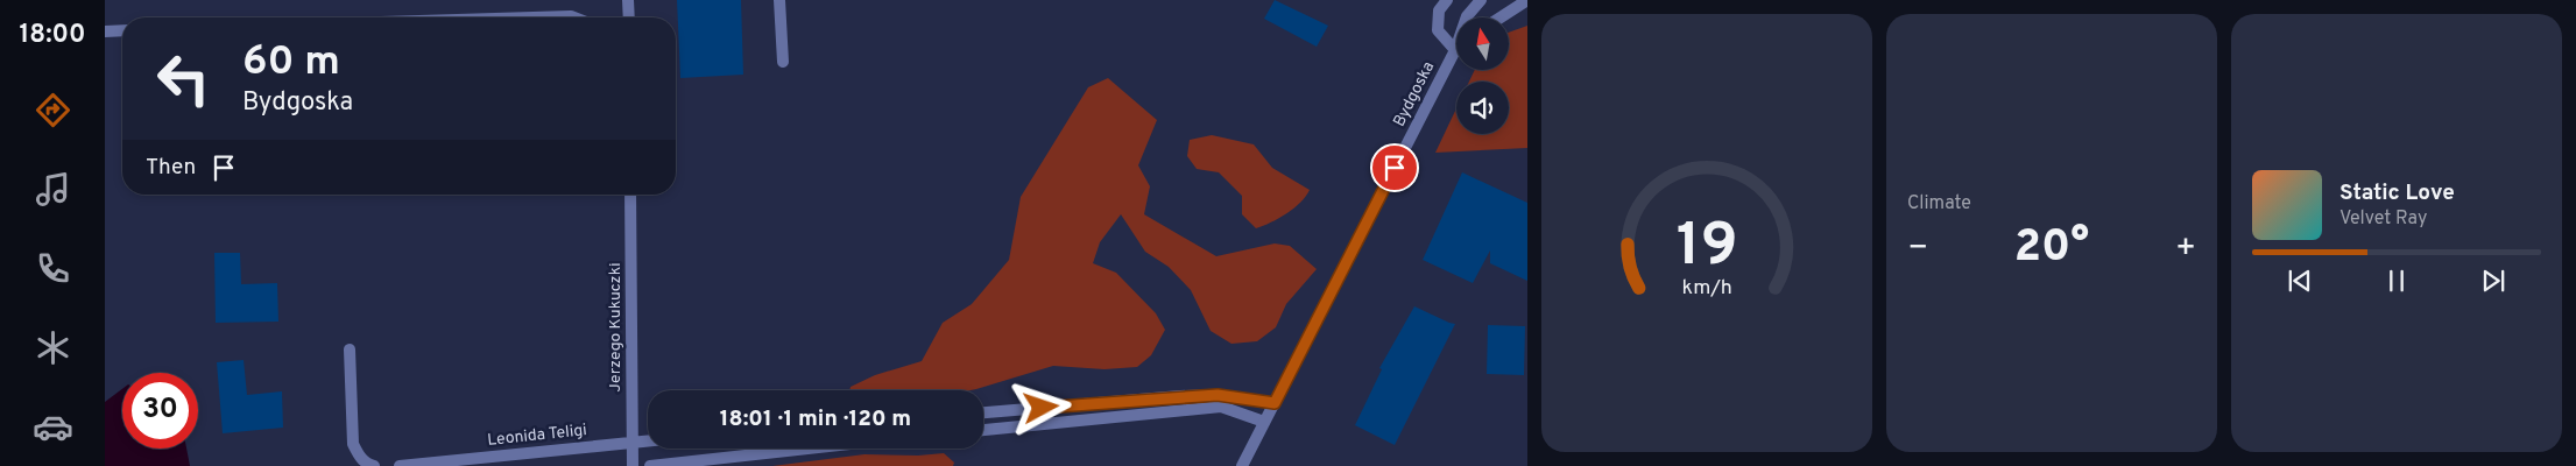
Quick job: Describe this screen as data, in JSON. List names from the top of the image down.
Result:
{
  "streets": {
    "street": ["Bydgoska", "Jerzego Kukuczki", "Leonida Teligi"]
  },
  "crossings": [
    ["Jerzego Kukuczki", "Leonida Teligi"]
  ],
  "north": "top",
  "page": {
    "tabs": "18:00",
    "tile": "Climate",
    "turn": ["60 m", "Bydgoska"],
    "then": "Then",
    "song": ["Static Love", "Velvet Ray"],
    "heat": ["−", "20°", "+"],
    "limit": "30",
    "trip": "18:01 · 1 min · 120 m",
    "gauge": ["19", "km/h"]
  }
}
